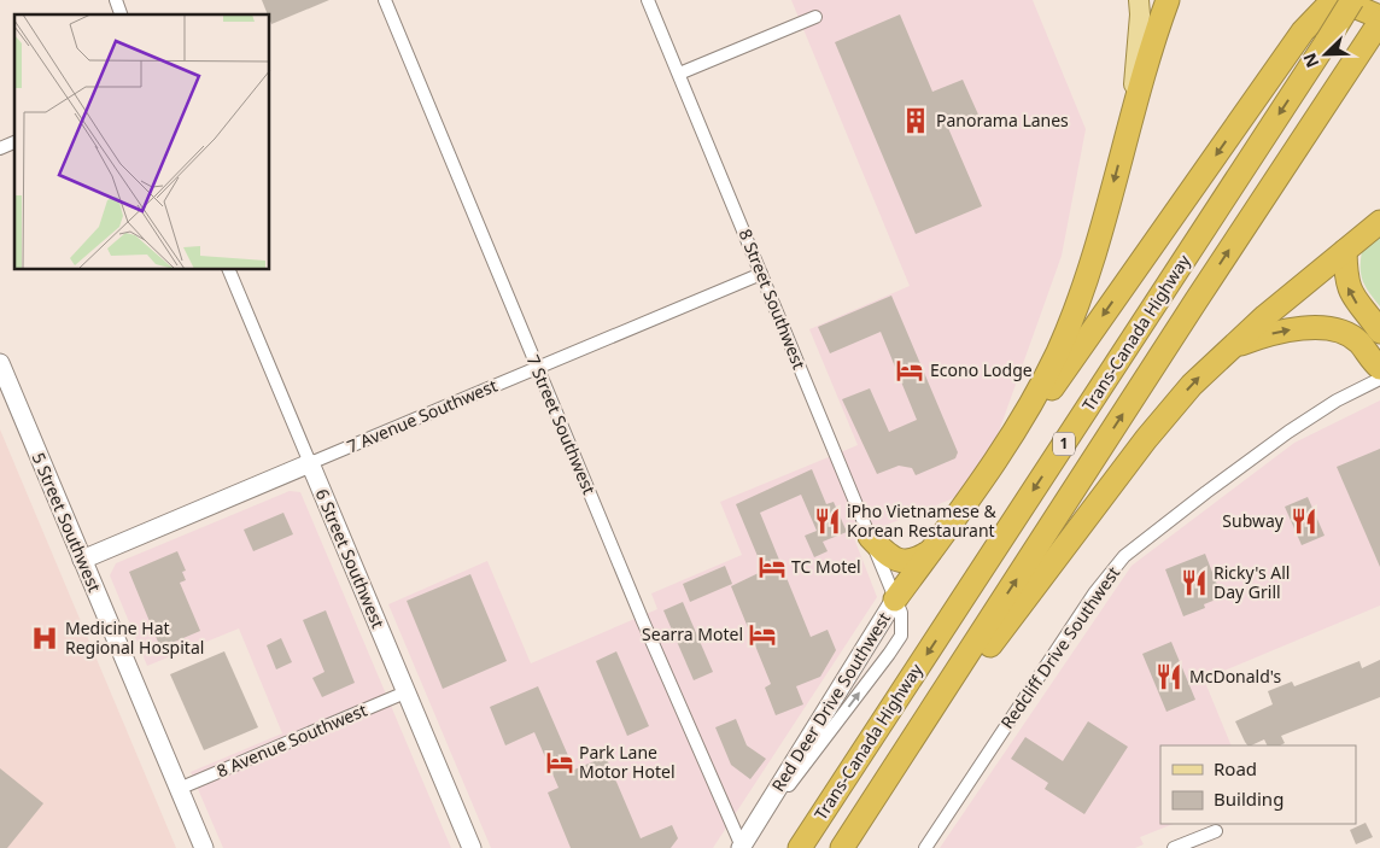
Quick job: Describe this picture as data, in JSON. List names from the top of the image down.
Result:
{
  "streets": {
    "highway": ["Trans-Canada Highway", "1"],
    "street": [
      "8 Street Southwest",
      "7 Avenue Southwest",
      "7 Street Southwest",
      "5 Street Southwest",
      "6 Street Southwest",
      "Redcliff Drive Southwest",
      "Red Deer Drive Southwest",
      "8 Avenue Southwest"
    ]
  },
  "crossings": [
    ["8 Street Southwest", "7 Avenue Southwest"],
    ["8 Street Southwest", "Red Deer Drive Southwest"],
    ["7 Avenue Southwest", "7 Street Southwest"],
    ["7 Avenue Southwest", "5 Street Southwest"],
    ["7 Avenue Southwest", "6 Street Southwest"],
    ["7 Street Southwest", "Red Deer Drive Southwest"],
    ["5 Street Southwest", "8 Avenue Southwest"],
    ["6 Street Southwest", "8 Avenue Southwest"]
  ],
  "places": {
    "building": ["Panorama Lanes"],
    "hotel": [
      "Econo Lodge",
      "TC Motel",
      "Searra Motel",
      "Park Lane Motor Hotel"
    ],
    "restaurant": [
      "iPho Vietnamese & Korean Restaurant",
      "Subway",
      "Ricky's All Day Grill",
      "McDonald's"
    ],
    "hospital": ["Medicine Hat Regional Hospital"]
  },
  "legend": ["Road", "Building"],
  "north": "bottom left"
}
